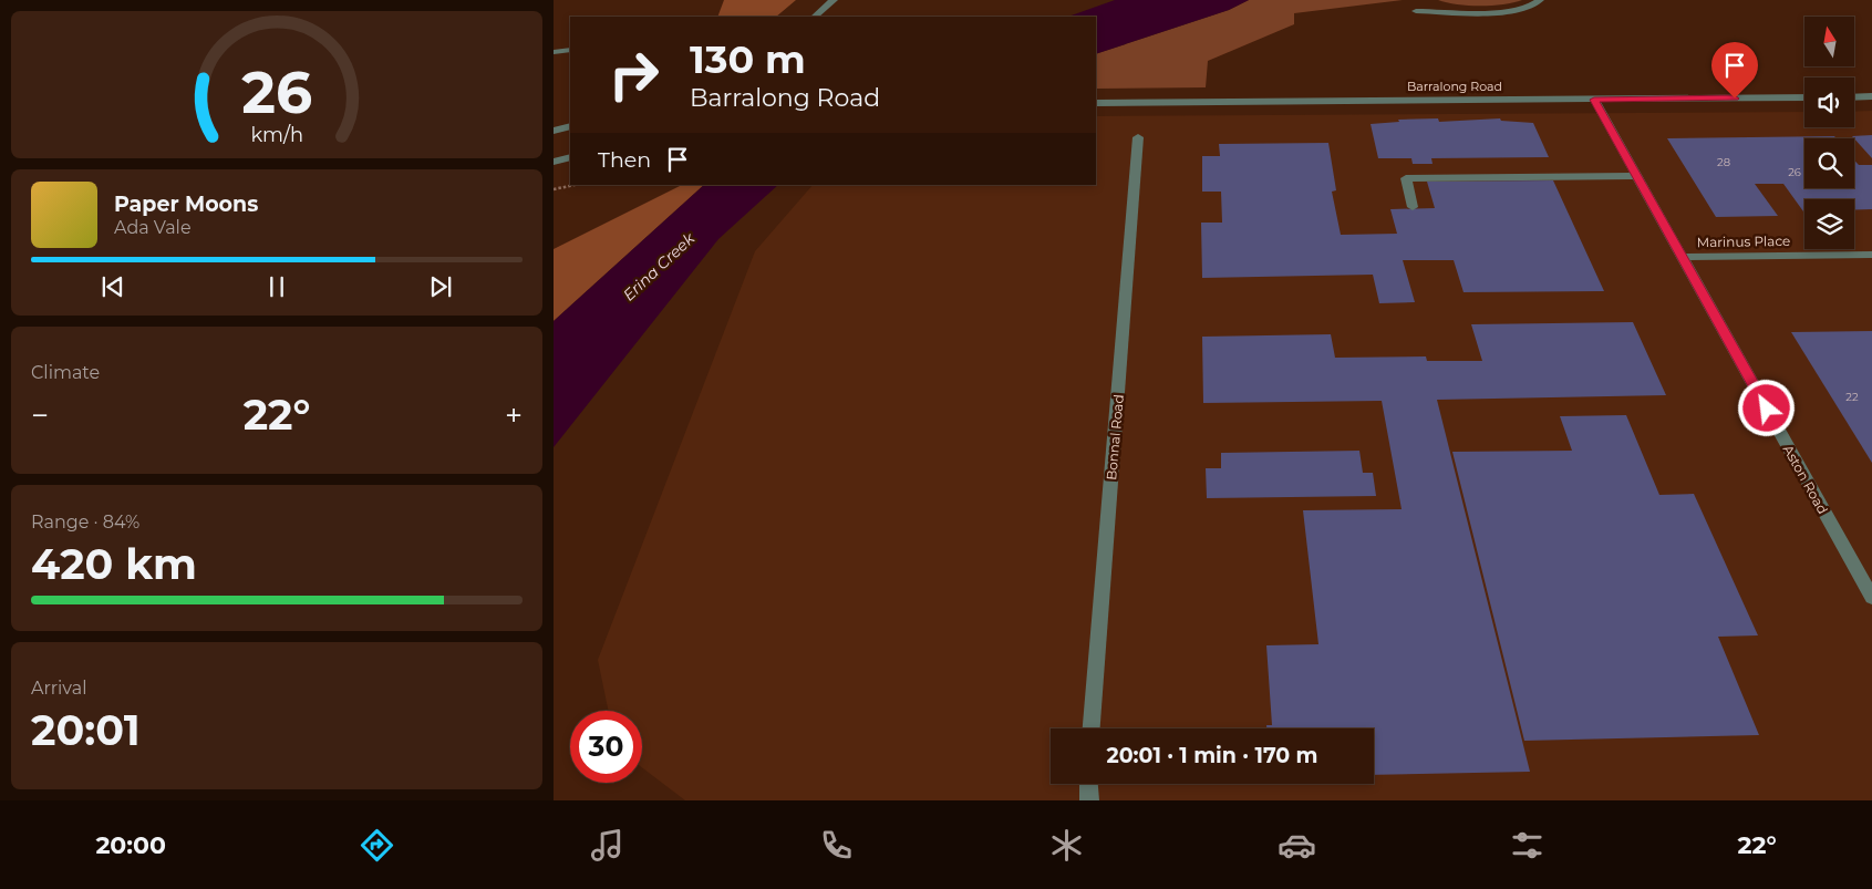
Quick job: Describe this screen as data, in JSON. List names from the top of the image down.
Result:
{
  "streets": {
    "street": [
      "Barralong Road",
      "Marinus Place",
      "Bonnal Road",
      "Aston Road"
    ]
  },
  "crossings": [
    ["Barralong Road", "Aston Road"],
    ["Marinus Place", "Aston Road"]
  ],
  "water": ["Erina Creek"],
  "house_numbers": ["28", "26", "22"],
  "north": "top",
  "page": {
    "turn": ["130 m", "Barralong Road"],
    "then": "Then",
    "song": ["Paper Moons", "Ada Vale"],
    "tile": [
      "Climate",
      ["Range · 84%", "420 km"],
      ["Arrival", "20:01"]
    ],
    "heat": ["−", "22°", "+"],
    "limit": "30",
    "trip": "20:01 · 1 min · 170 m",
    "tabs": ["20:00", "22°"],
    "gauge": ["26", "km/h"]
  }
}
